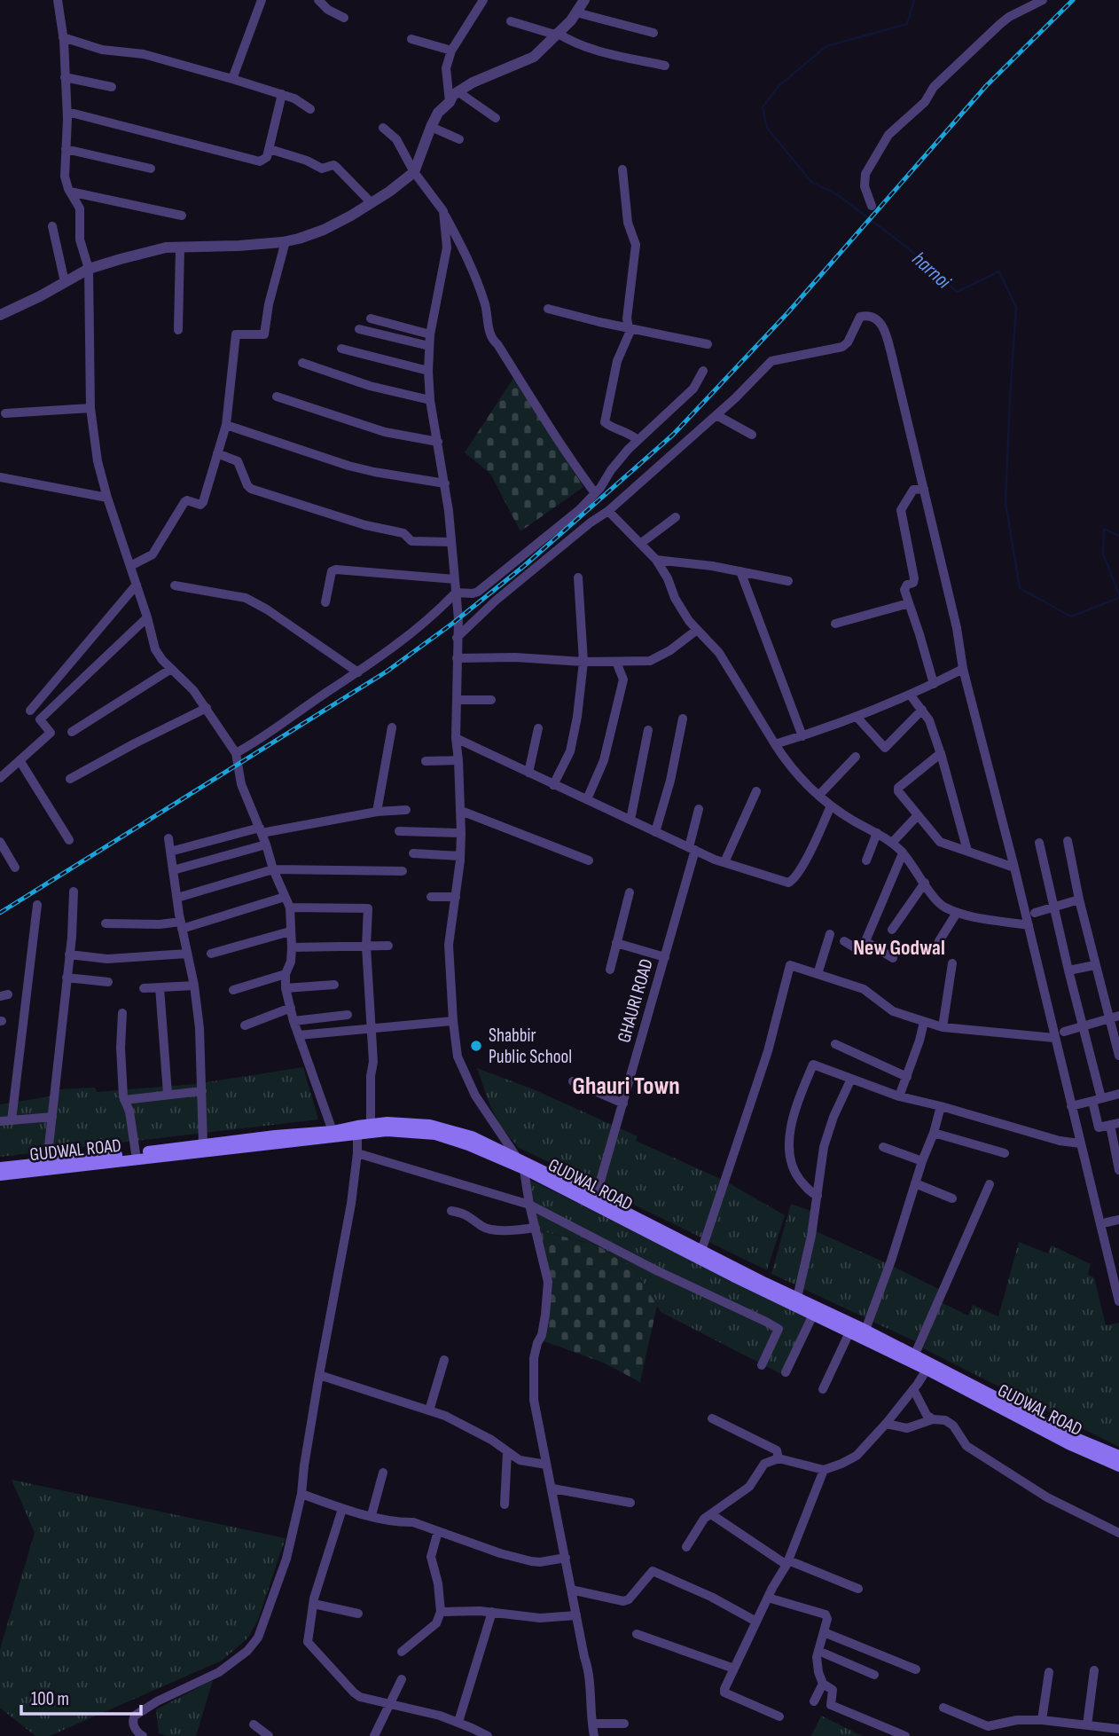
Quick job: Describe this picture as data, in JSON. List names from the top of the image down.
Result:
{
  "streets": {
    "main road": ["GUDWAL ROAD"],
    "street": ["GHAURI ROAD"]
  },
  "crossings": [
    ["GHAURI ROAD", "GUDWAL ROAD"]
  ],
  "districts": ["New Godwal", "Ghauri Town"],
  "water": ["harnoi"],
  "places": ["Shabbir Public School"],
  "scale_bar": "100 m"
}
